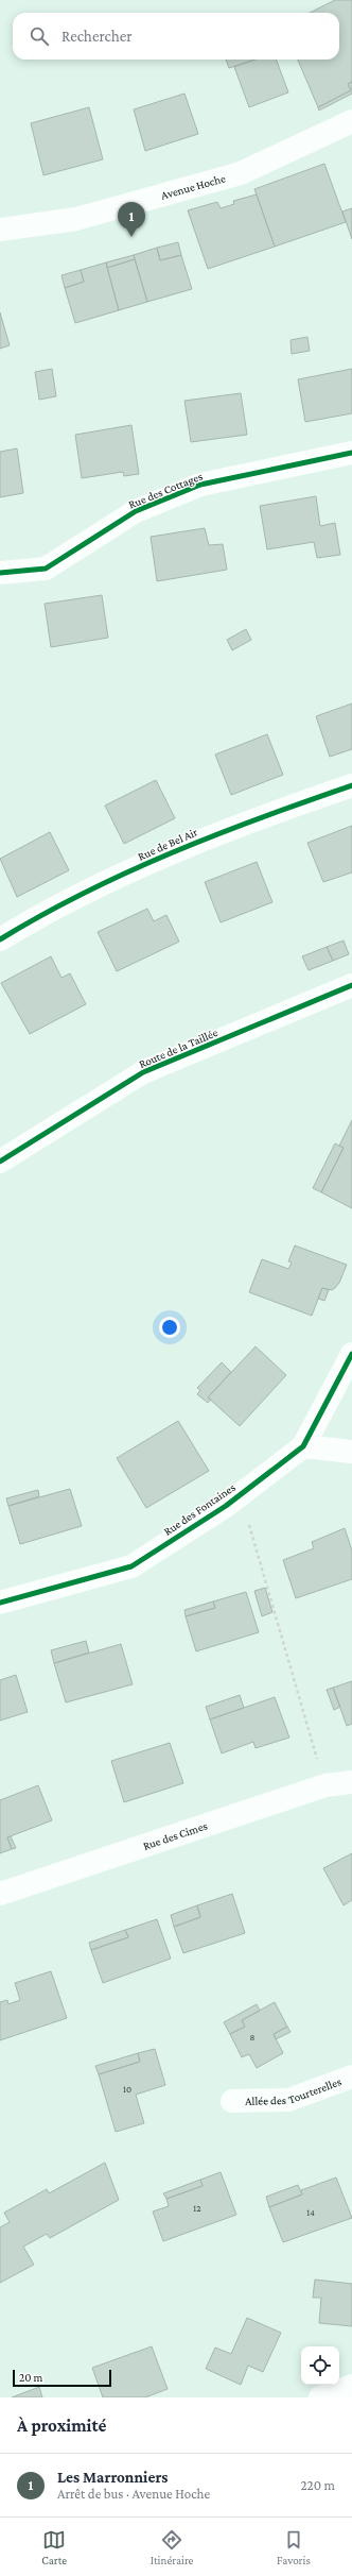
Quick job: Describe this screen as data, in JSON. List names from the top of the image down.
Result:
{
  "streets": {
    "street": [
      "Avenue Hoche",
      "Rue des Cottages",
      "Rue de Bel Air",
      "Route de la Taillée",
      "Rue des Fontaines",
      "Rue des Cimes",
      "Allée des Tourterelles"
    ]
  },
  "house_numbers": [
    "8",
    "10",
    "12",
    "14"
  ],
  "scale_bar": "20 m",
  "page": {
    "search": "Rechercher",
    "pins": "1",
    "scale": "20 m",
    "heading": "À proximité",
    "list": [
      {
        "mark": "1",
        "name": "Les Marronniers",
        "note": "Arrêt de bus · Avenue Hoche",
        "value": "220 m"
      }
    ],
    "nav": ["Carte", "Itinéraire", "Favoris"]
  }
}
